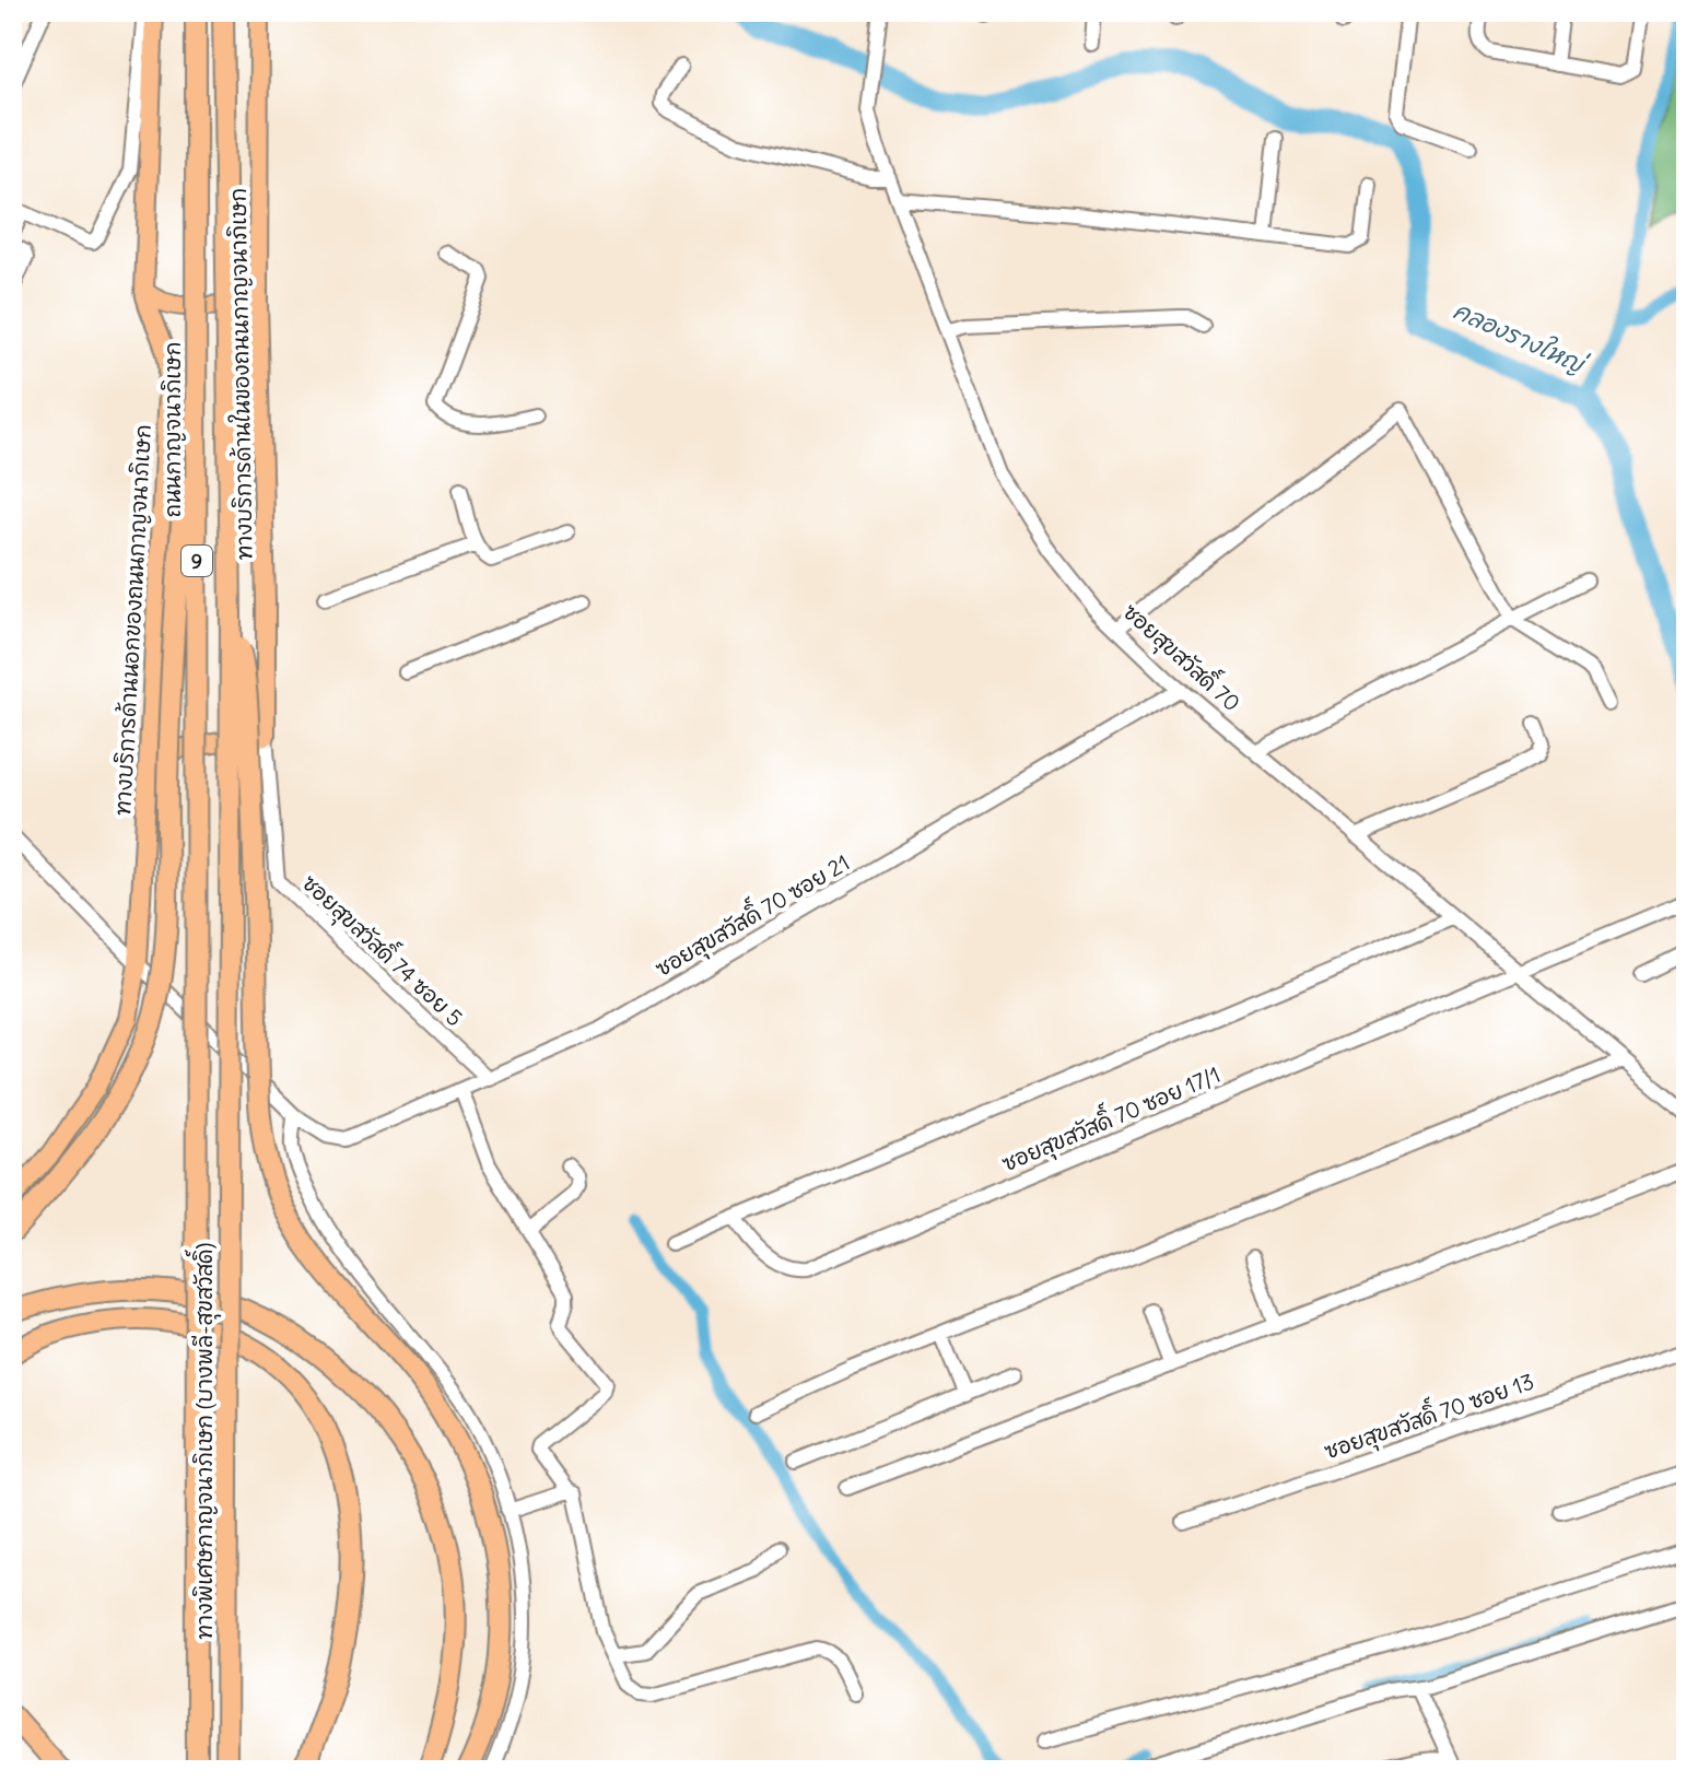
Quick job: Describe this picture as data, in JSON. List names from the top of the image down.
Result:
{
  "streets": {
    "highway": ["ถนนกาญจนาภิเษก", "9", "ทางพิเศษกาญจนาภิเษก (บางพลี-สุขสวัสดิ์)"],
    "main road": ["ทางบริการด้านในของถนนกาญจนาภิเษก", "ทางบริการด้านนอกของถนนกาญจนาภิเษก"],
    "street": [
      "ซอยสุขสวัสดิ์ 70",
      "ซอยสุขสวัสดิ์ 70 ซอย 21",
      "ซอยสุขสวัสดิ์ 74 ซอย 5",
      "ซอยสุขสวัสดิ์ 70 ซอย 17/1",
      "ซอยสุขสวัสดิ์ 70 ซอย 13"
    ]
  },
  "crossings": [
    ["ทางบริการด้านในของถนนกาญจนาภิเษก", "ซอยสุขสวัสดิ์ 74 ซอย 5"],
    ["ถนนกาญจนาภิเษก", "ทางพิเศษกาญจนาภิเษก (บางพลี-สุขสวัสดิ์)"],
    ["9", "ทางพิเศษกาญจนาภิเษก (บางพลี-สุขสวัสดิ์)"],
    ["ซอยสุขสวัสดิ์ 70", "ซอยสุขสวัสดิ์ 70 ซอย 21"],
    ["ซอยสุขสวัสดิ์ 70", "ซอยสุขสวัสดิ์ 70 ซอย 17/1"],
    ["ซอยสุขสวัสดิ์ 70 ซอย 21", "ซอยสุขสวัสดิ์ 74 ซอย 5"]
  ],
  "water": ["คลองรางใหญ่"]
}
